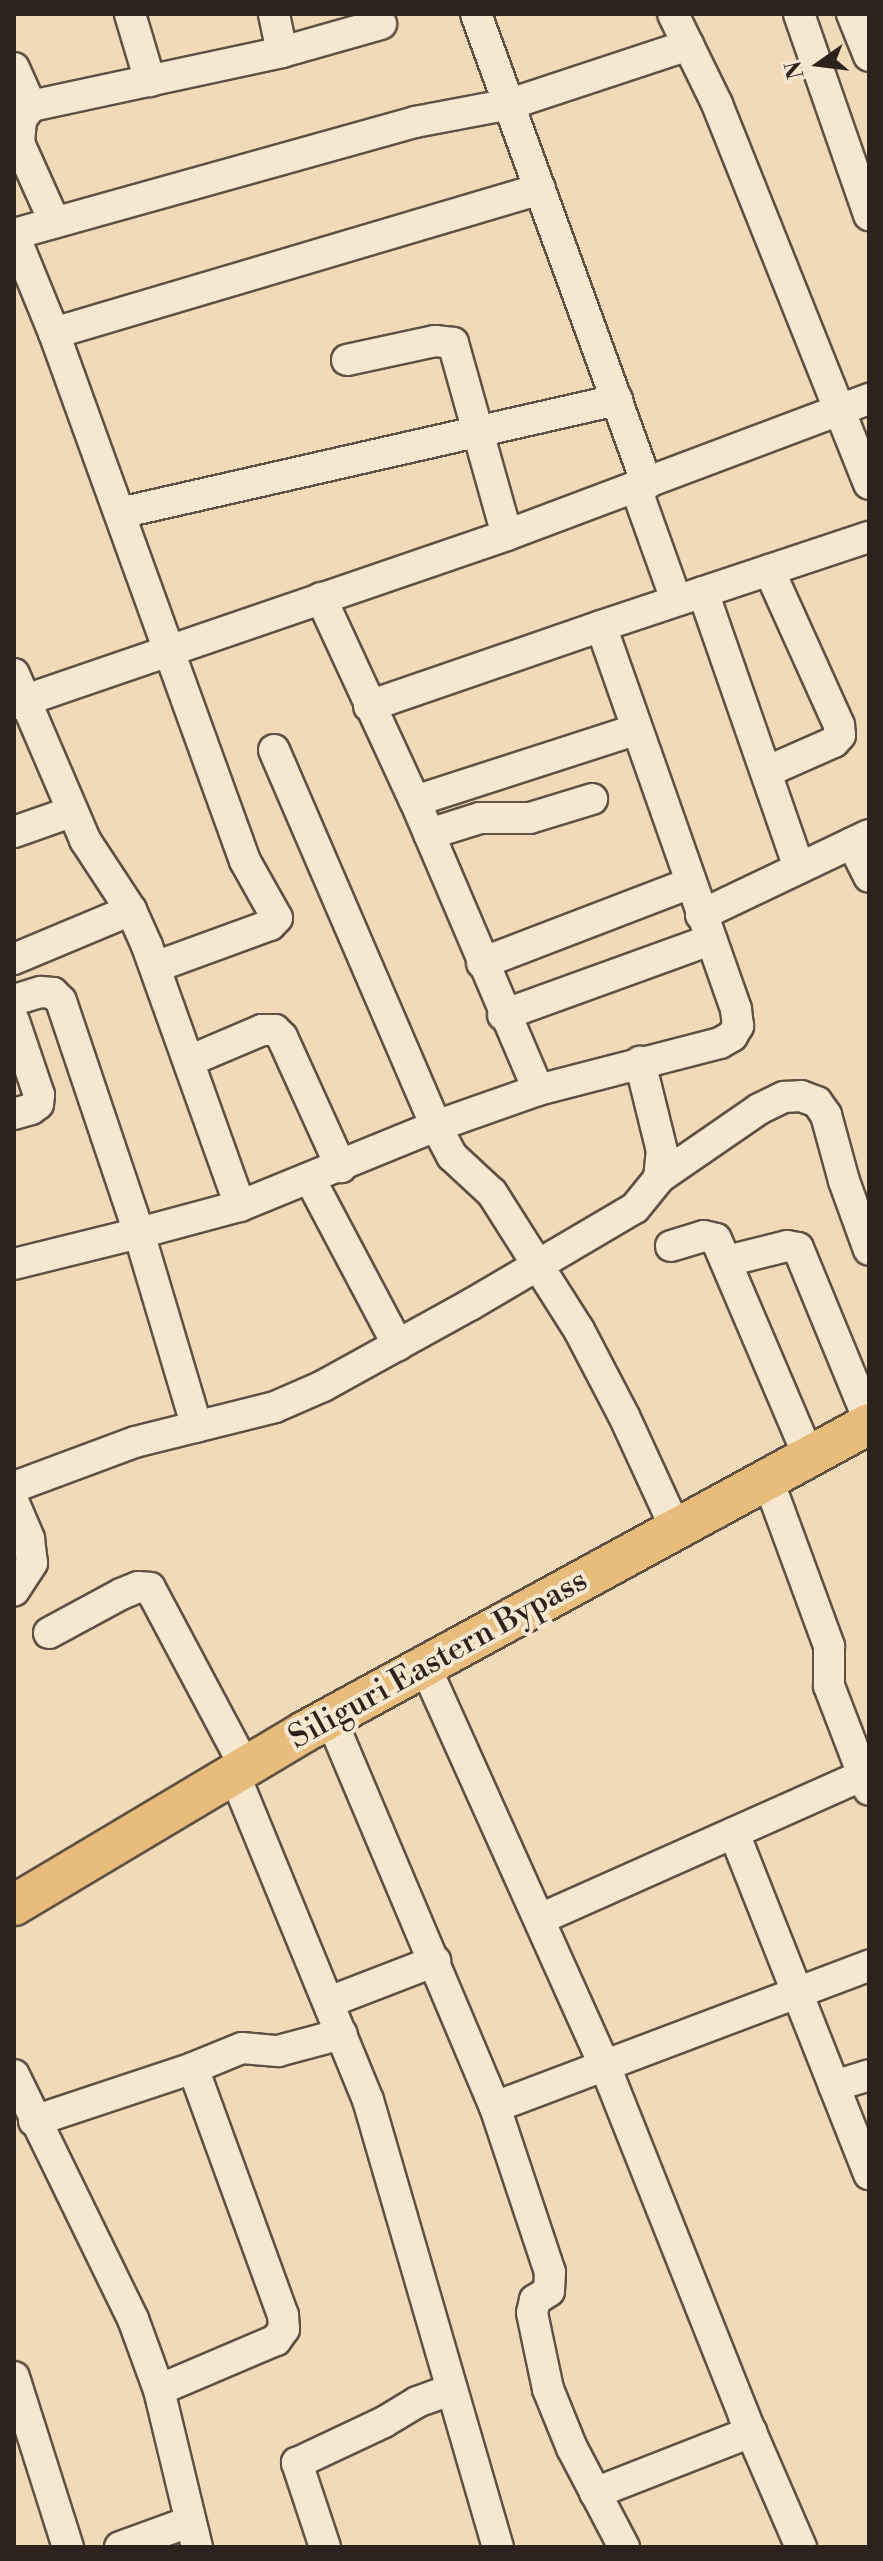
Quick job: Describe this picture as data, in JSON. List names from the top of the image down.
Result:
{
  "streets": {
    "main road": ["Siliguri Eastern Bypass"]
  },
  "north": "left"
}
